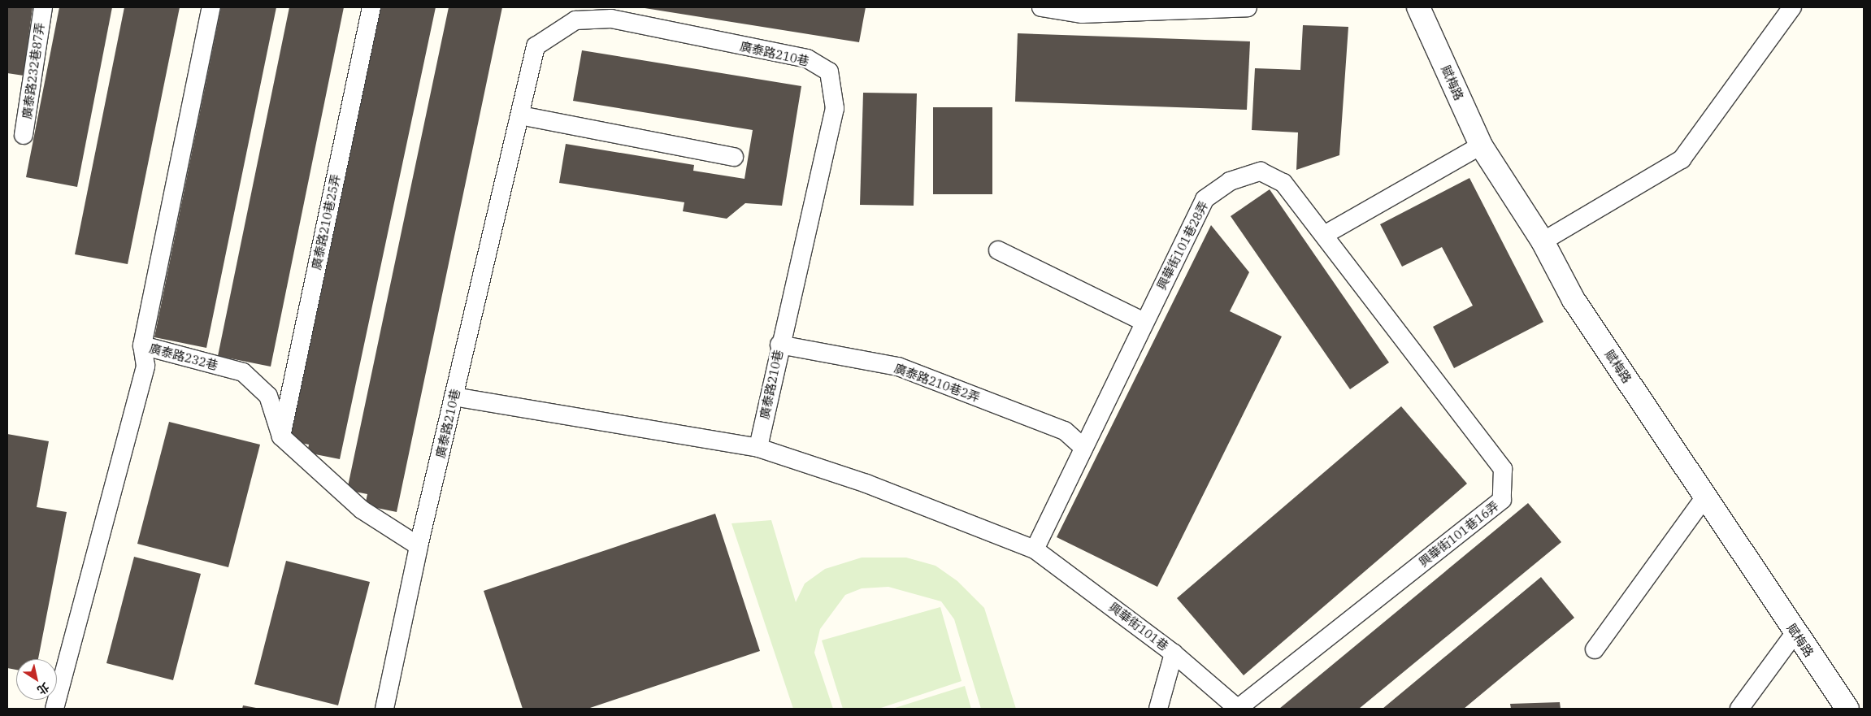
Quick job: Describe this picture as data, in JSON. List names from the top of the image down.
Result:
{
  "streets": {
    "street": ["賦梅路"],
    "lane": [
      "廣泰路210巷",
      "廣泰路232巷87弄",
      "廣泰路210巷25弄",
      "興華街101巷28弄",
      "廣泰路232巷",
      "廣泰路210巷2弄",
      "興華街101巷16弄",
      "興華街101巷"
    ]
  },
  "crossings": [
    ["廣泰路210巷", "廣泰路232巷"],
    ["廣泰路210巷", "廣泰路210巷2弄"],
    ["廣泰路210巷", "興華街101巷"],
    ["廣泰路210巷25弄", "廣泰路232巷"],
    ["興華街101巷28弄", "廣泰路210巷2弄"],
    ["興華街101巷28弄", "興華街101巷16弄"],
    ["興華街101巷28弄", "興華街101巷"],
    ["興華街101巷16弄", "興華街101巷"]
  ],
  "north": "bottom right"
}
